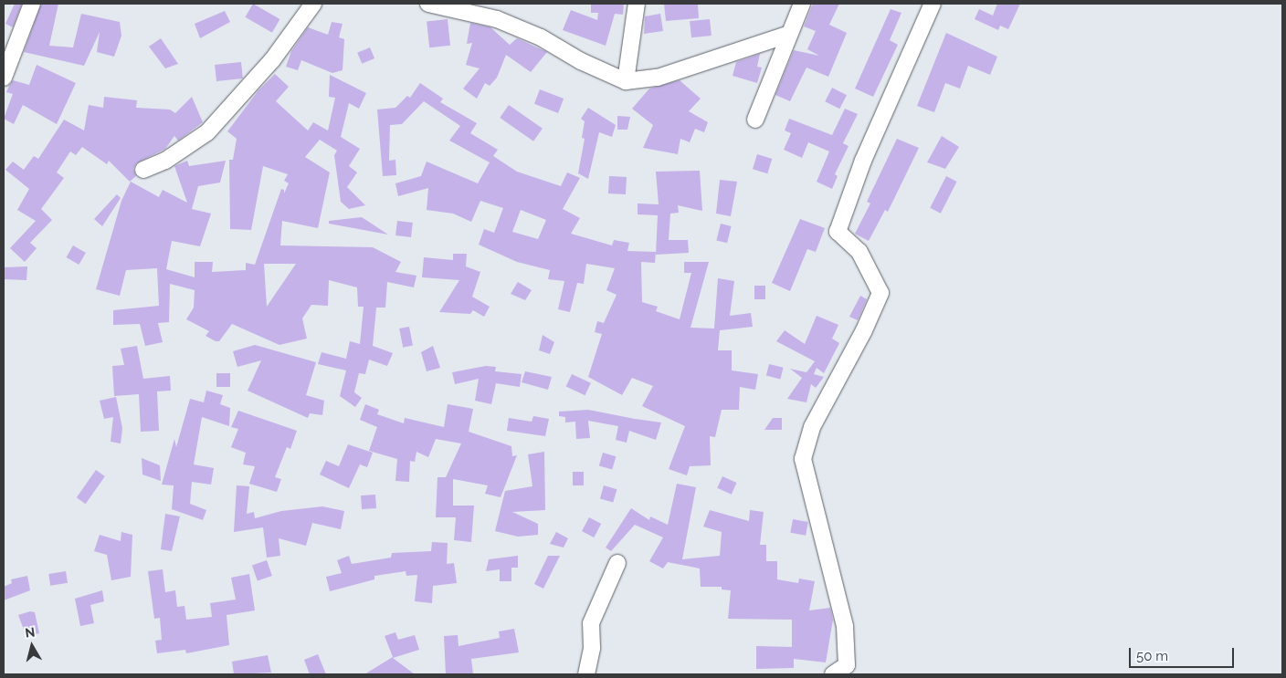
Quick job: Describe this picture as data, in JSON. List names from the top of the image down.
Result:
{
  "scale_bar": "50 m",
  "north": "top"
}
